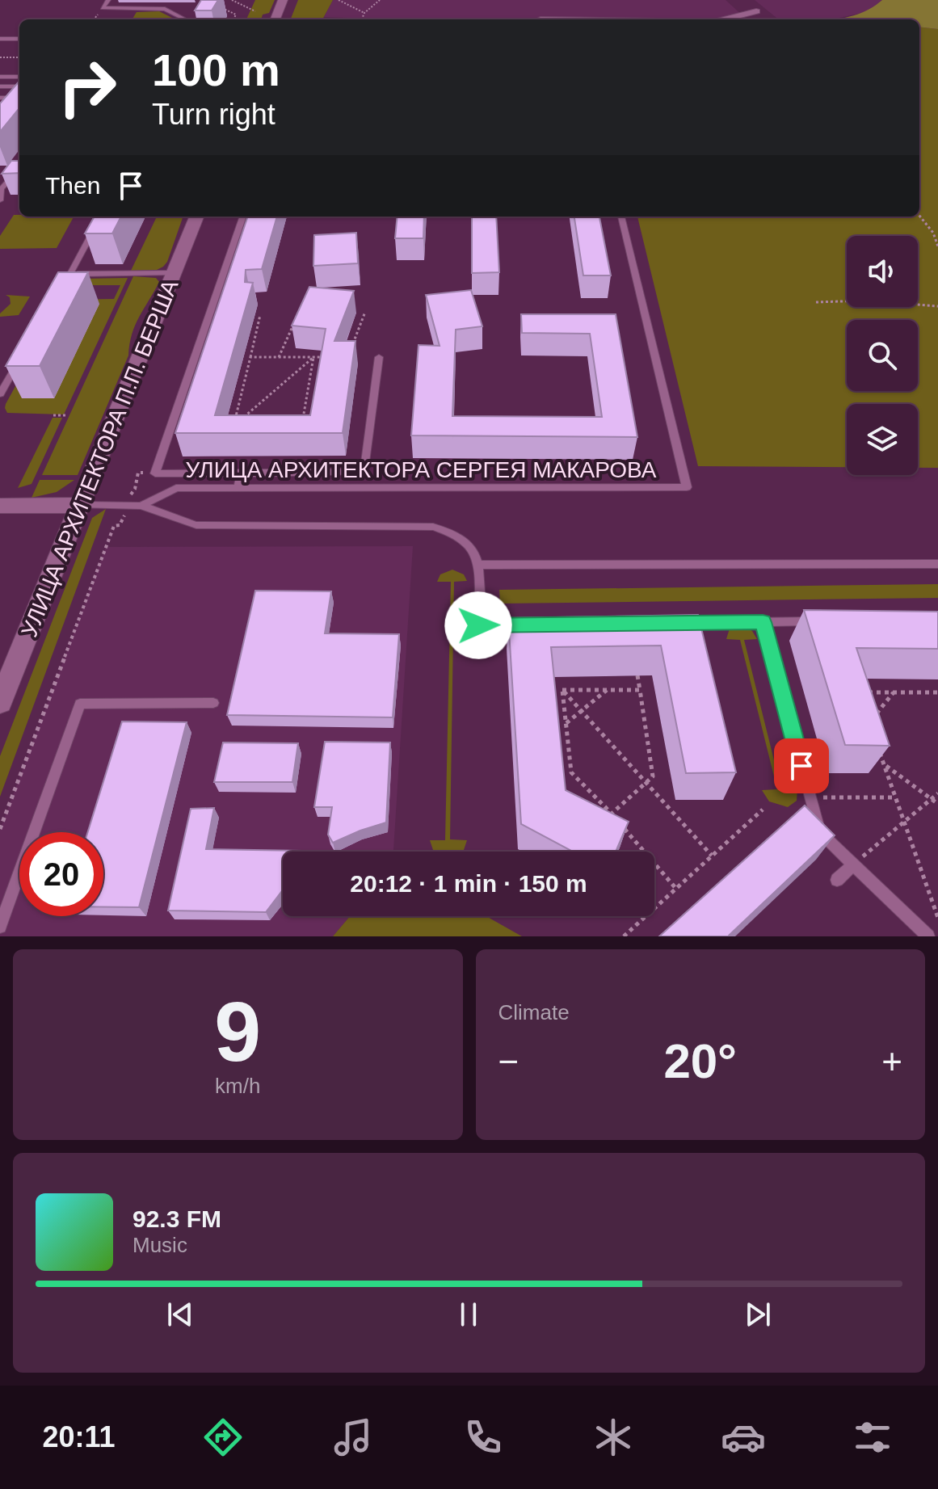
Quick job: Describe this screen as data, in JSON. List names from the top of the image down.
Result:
{
  "streets": {
    "street": ["УЛИЦА АРХИТЕКТОРА П.П. БЕРША"],
    "lane": ["УЛИЦА АРХИТЕКТОРА СЕРГЕЯ МАКАРОВА"]
  },
  "crossings": [
    ["УЛИЦА АРХИТЕКТОРА П.П. БЕРША", "УЛИЦА АРХИТЕКТОРА СЕРГЕЯ МАКАРОВА"]
  ],
  "page": {
    "turn": ["100 m", "Turn right"],
    "then": "Then",
    "limit": "20",
    "trip": "20:12 · 1 min · 150 m",
    "tile": [
      ["9", "km/h"],
      "Climate"
    ],
    "heat": ["−", "20°", "+"],
    "song": ["92.3 FM", "Music"],
    "tabs": "20:11"
  }
}
